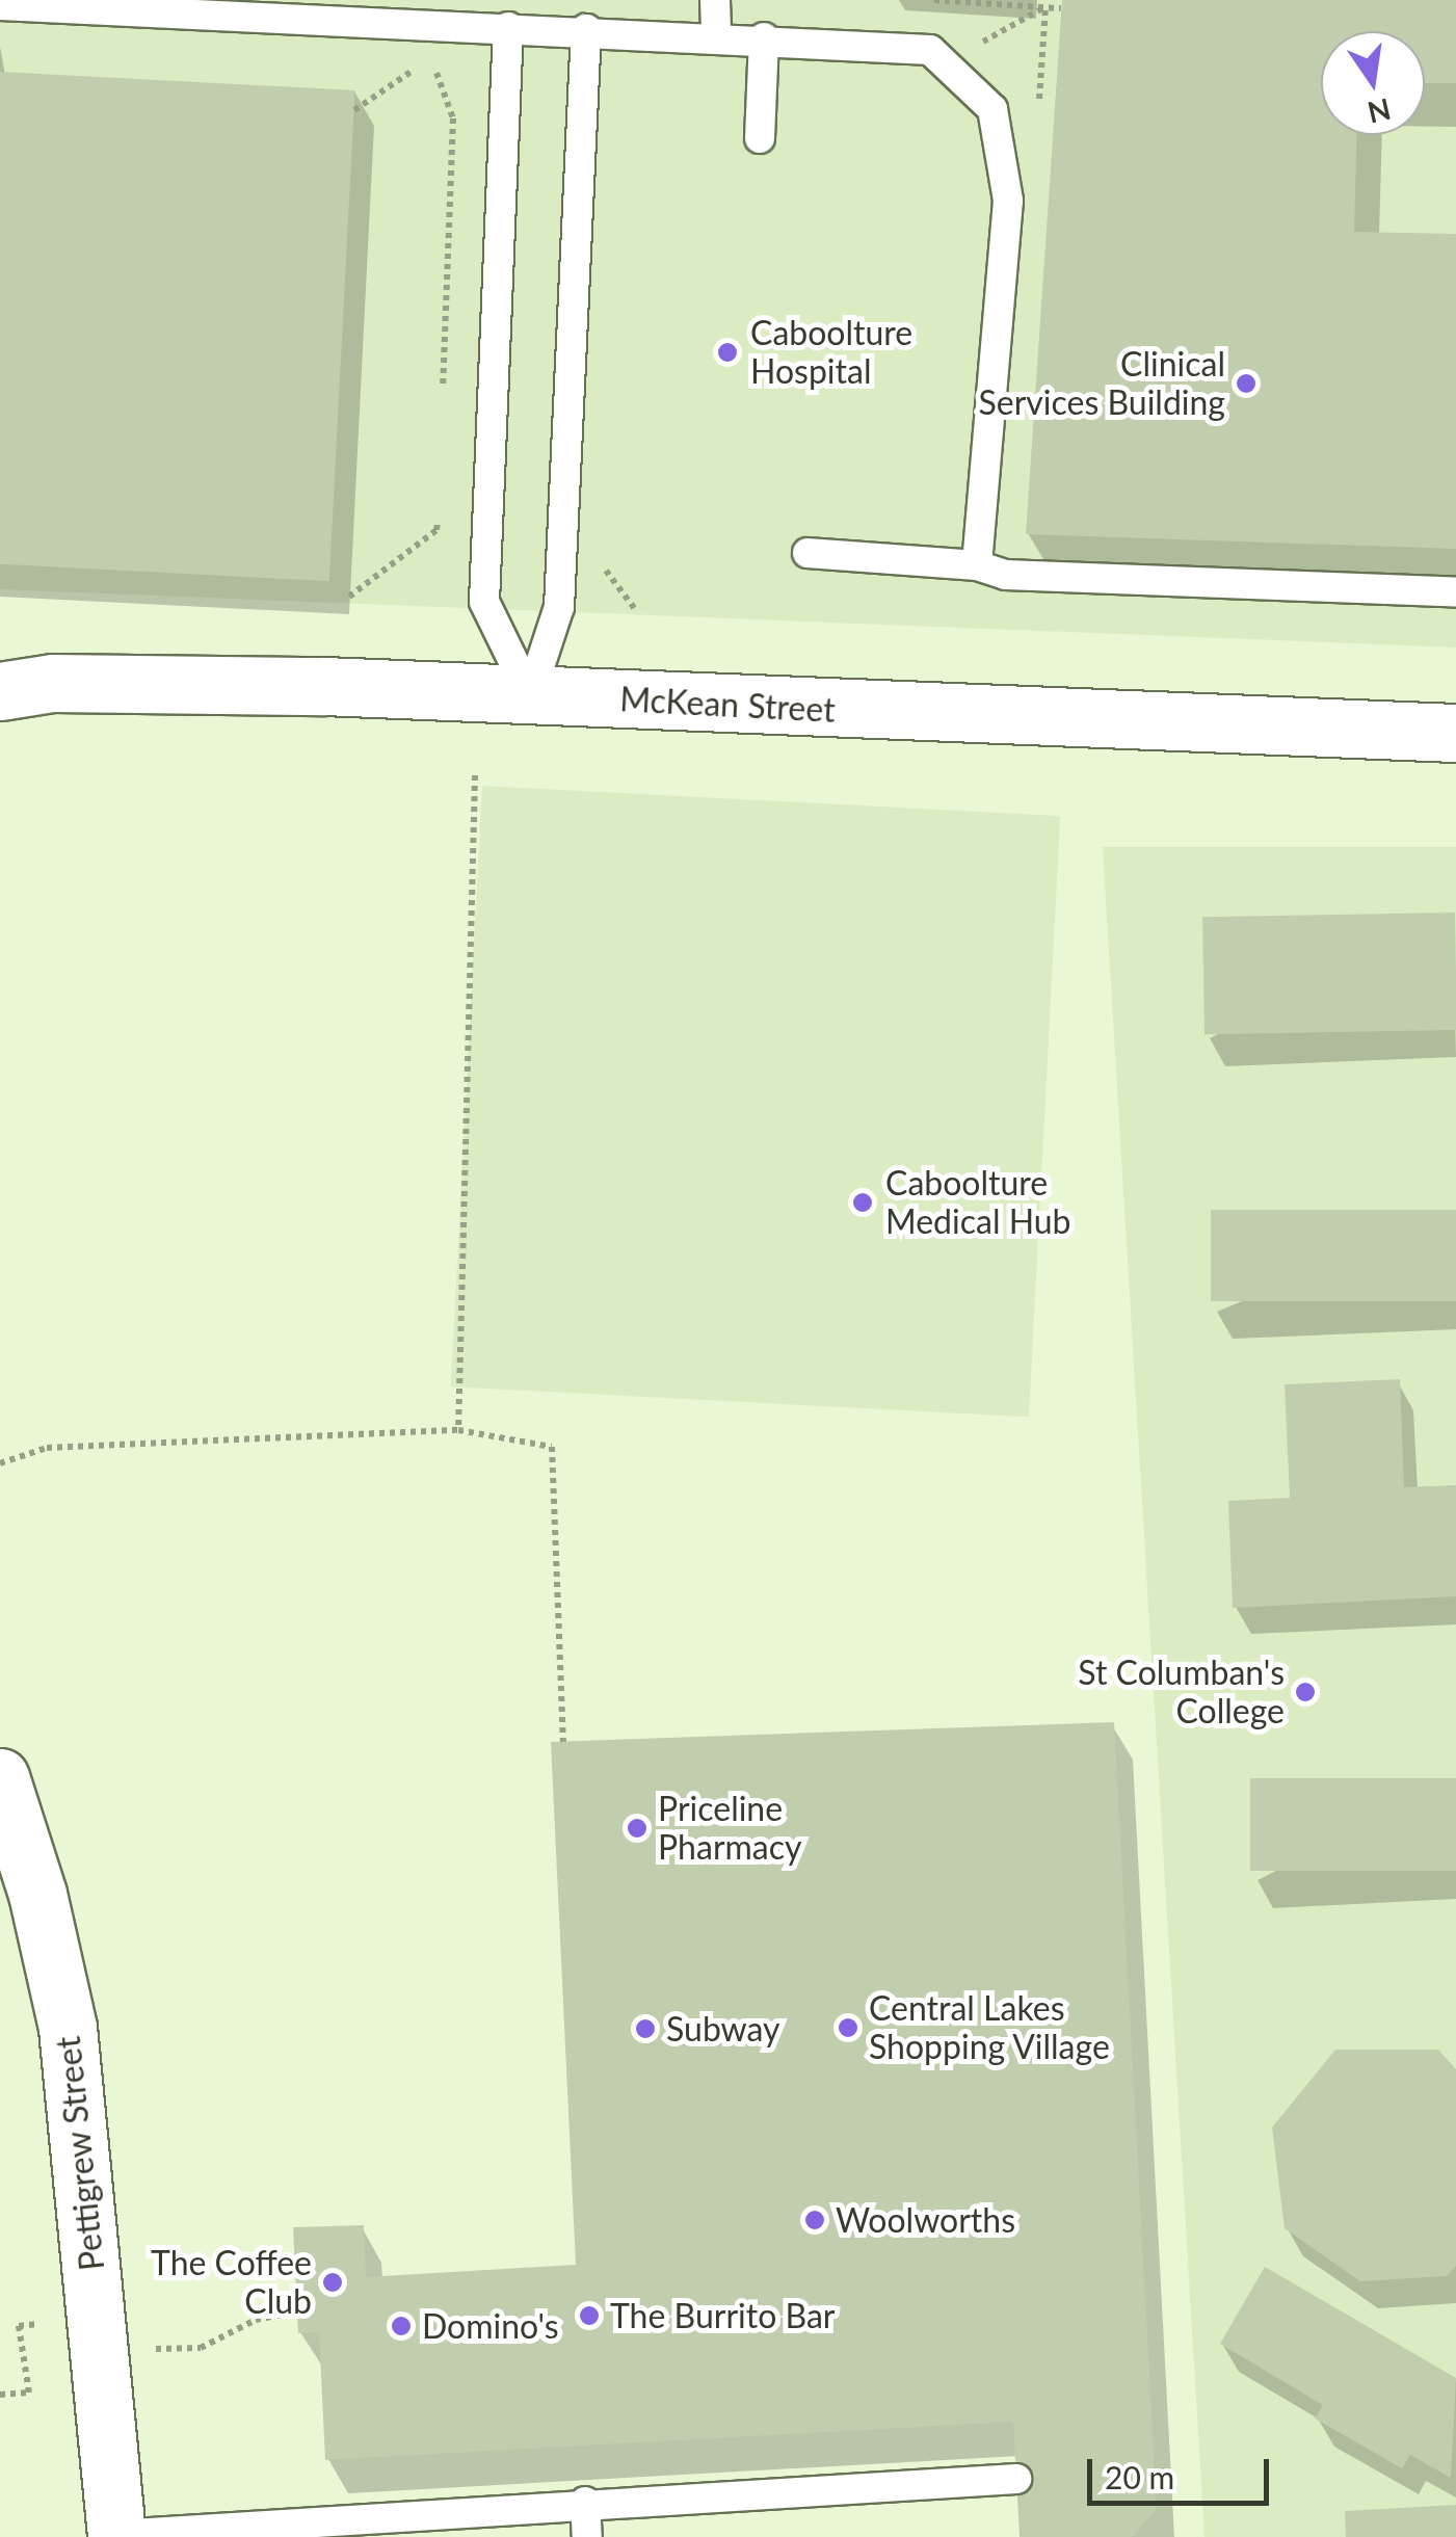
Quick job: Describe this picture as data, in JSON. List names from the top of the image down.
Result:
{
  "streets": {
    "main road": ["McKean Street", "Pettigrew Street"]
  },
  "places": [
    "Caboolture Hospital",
    "Clinical Services Building",
    "Caboolture Medical Hub",
    "St Columban's College",
    "Priceline Pharmacy",
    "Central Lakes Shopping Village",
    "Subway",
    "Woolworths",
    "The Coffee Club",
    "The Burrito Bar",
    "Domino's"
  ],
  "scale_bar": "20 m",
  "north": "bottom"
}
